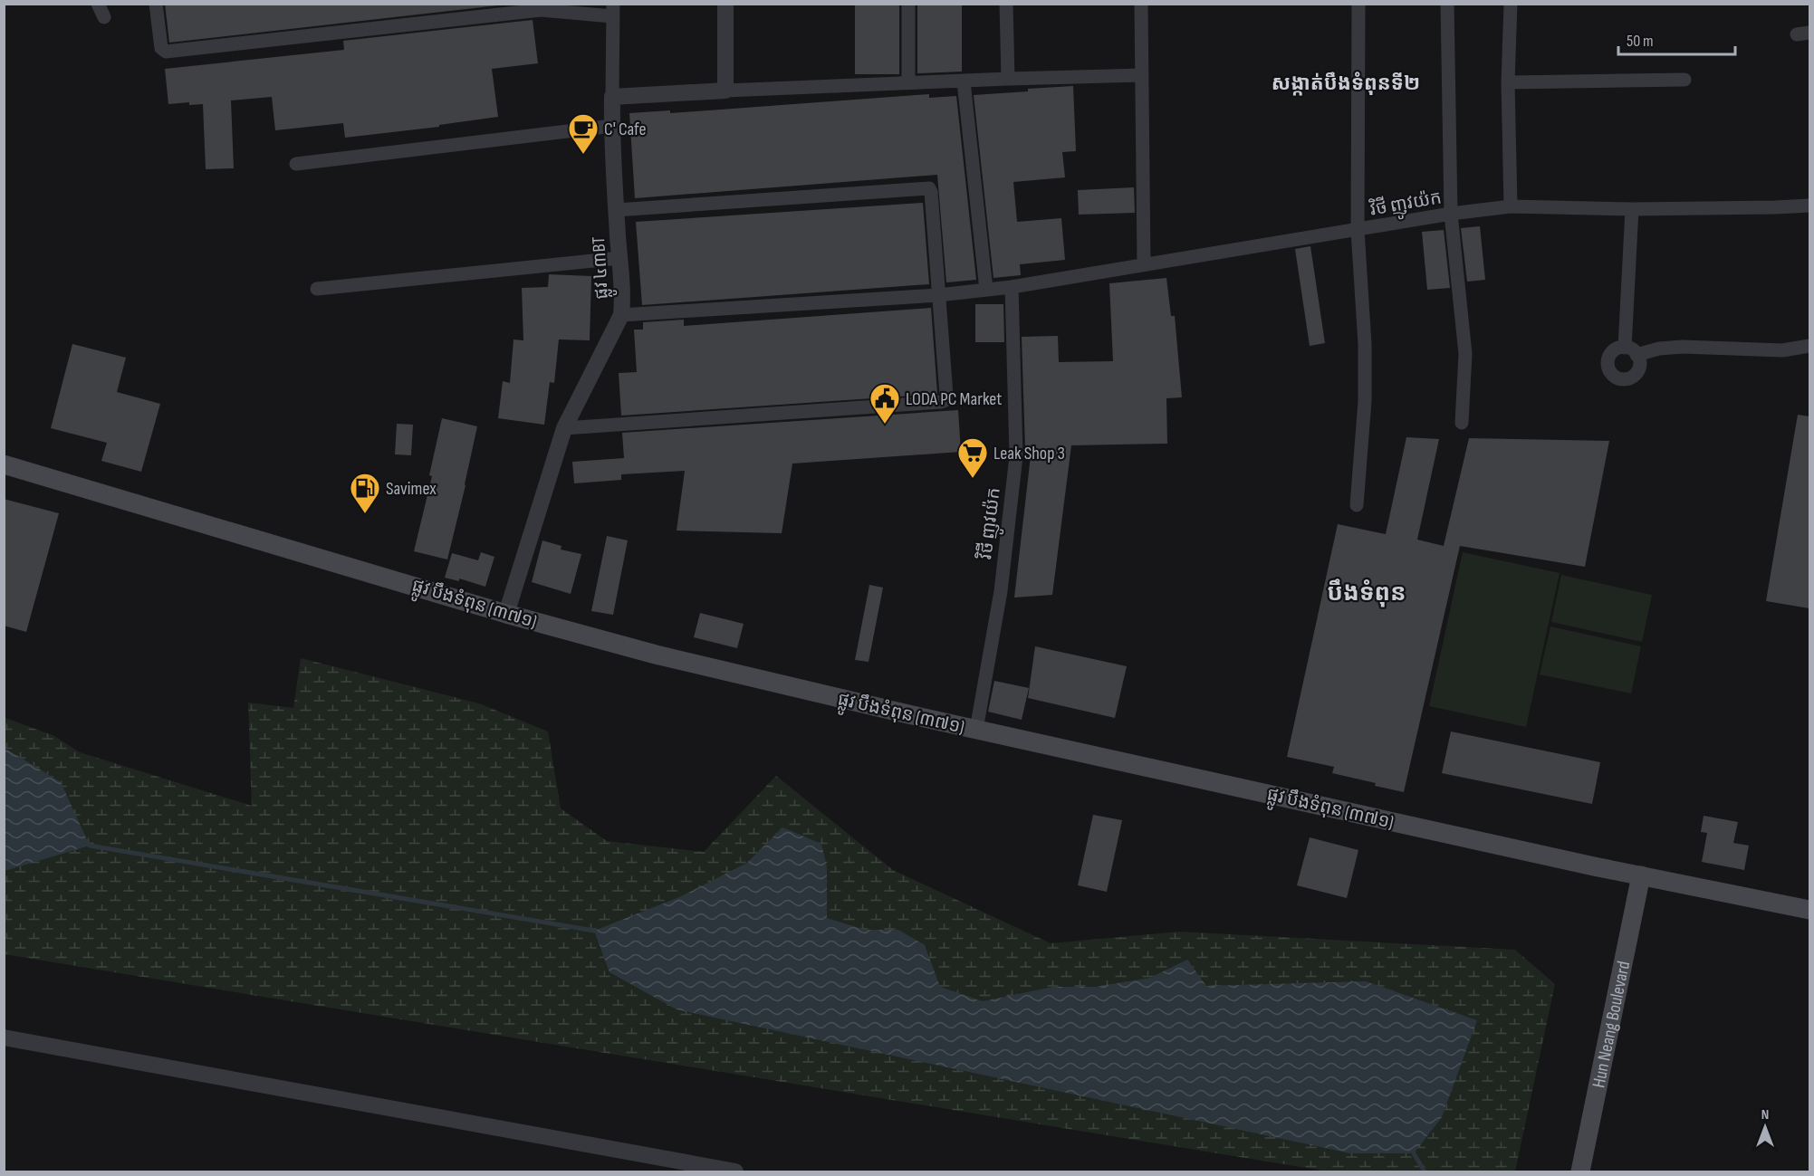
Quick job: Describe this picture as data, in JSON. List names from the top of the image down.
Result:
{
  "streets": {
    "main road": ["ផ្លូវ បឹងទំពុន (៣៧១)", "Hun Neang Boulevard"],
    "street": ["វិថី ញូវយ៉ក", "ផ្លូវ ៤៣BT"]
  },
  "crossings": [
    ["វិថី ញូវយ៉ក", "ផ្លូវ ៤៣BT"],
    ["វិថី ញូវយ៉ក", "ផ្លូវ បឹងទំពុន (៣៧១)"],
    ["ផ្លូវ ៤៣BT", "ផ្លូវ បឹងទំពុន (៣៧១)"],
    ["ផ្លូវ បឹងទំពុន (៣៧១)", "Hun Neang Boulevard"]
  ],
  "districts": ["សង្កាត់បឹងទំពុនទី២", "បឹងទំពុន"],
  "places": {
    "cafe": ["C' Cafe"],
    "public building": ["LODA PC Market"],
    "supermarket": ["Leak Shop 3"],
    "fuel station": ["Savimex"]
  },
  "scale_bar": "50 m",
  "north": "top"
}
